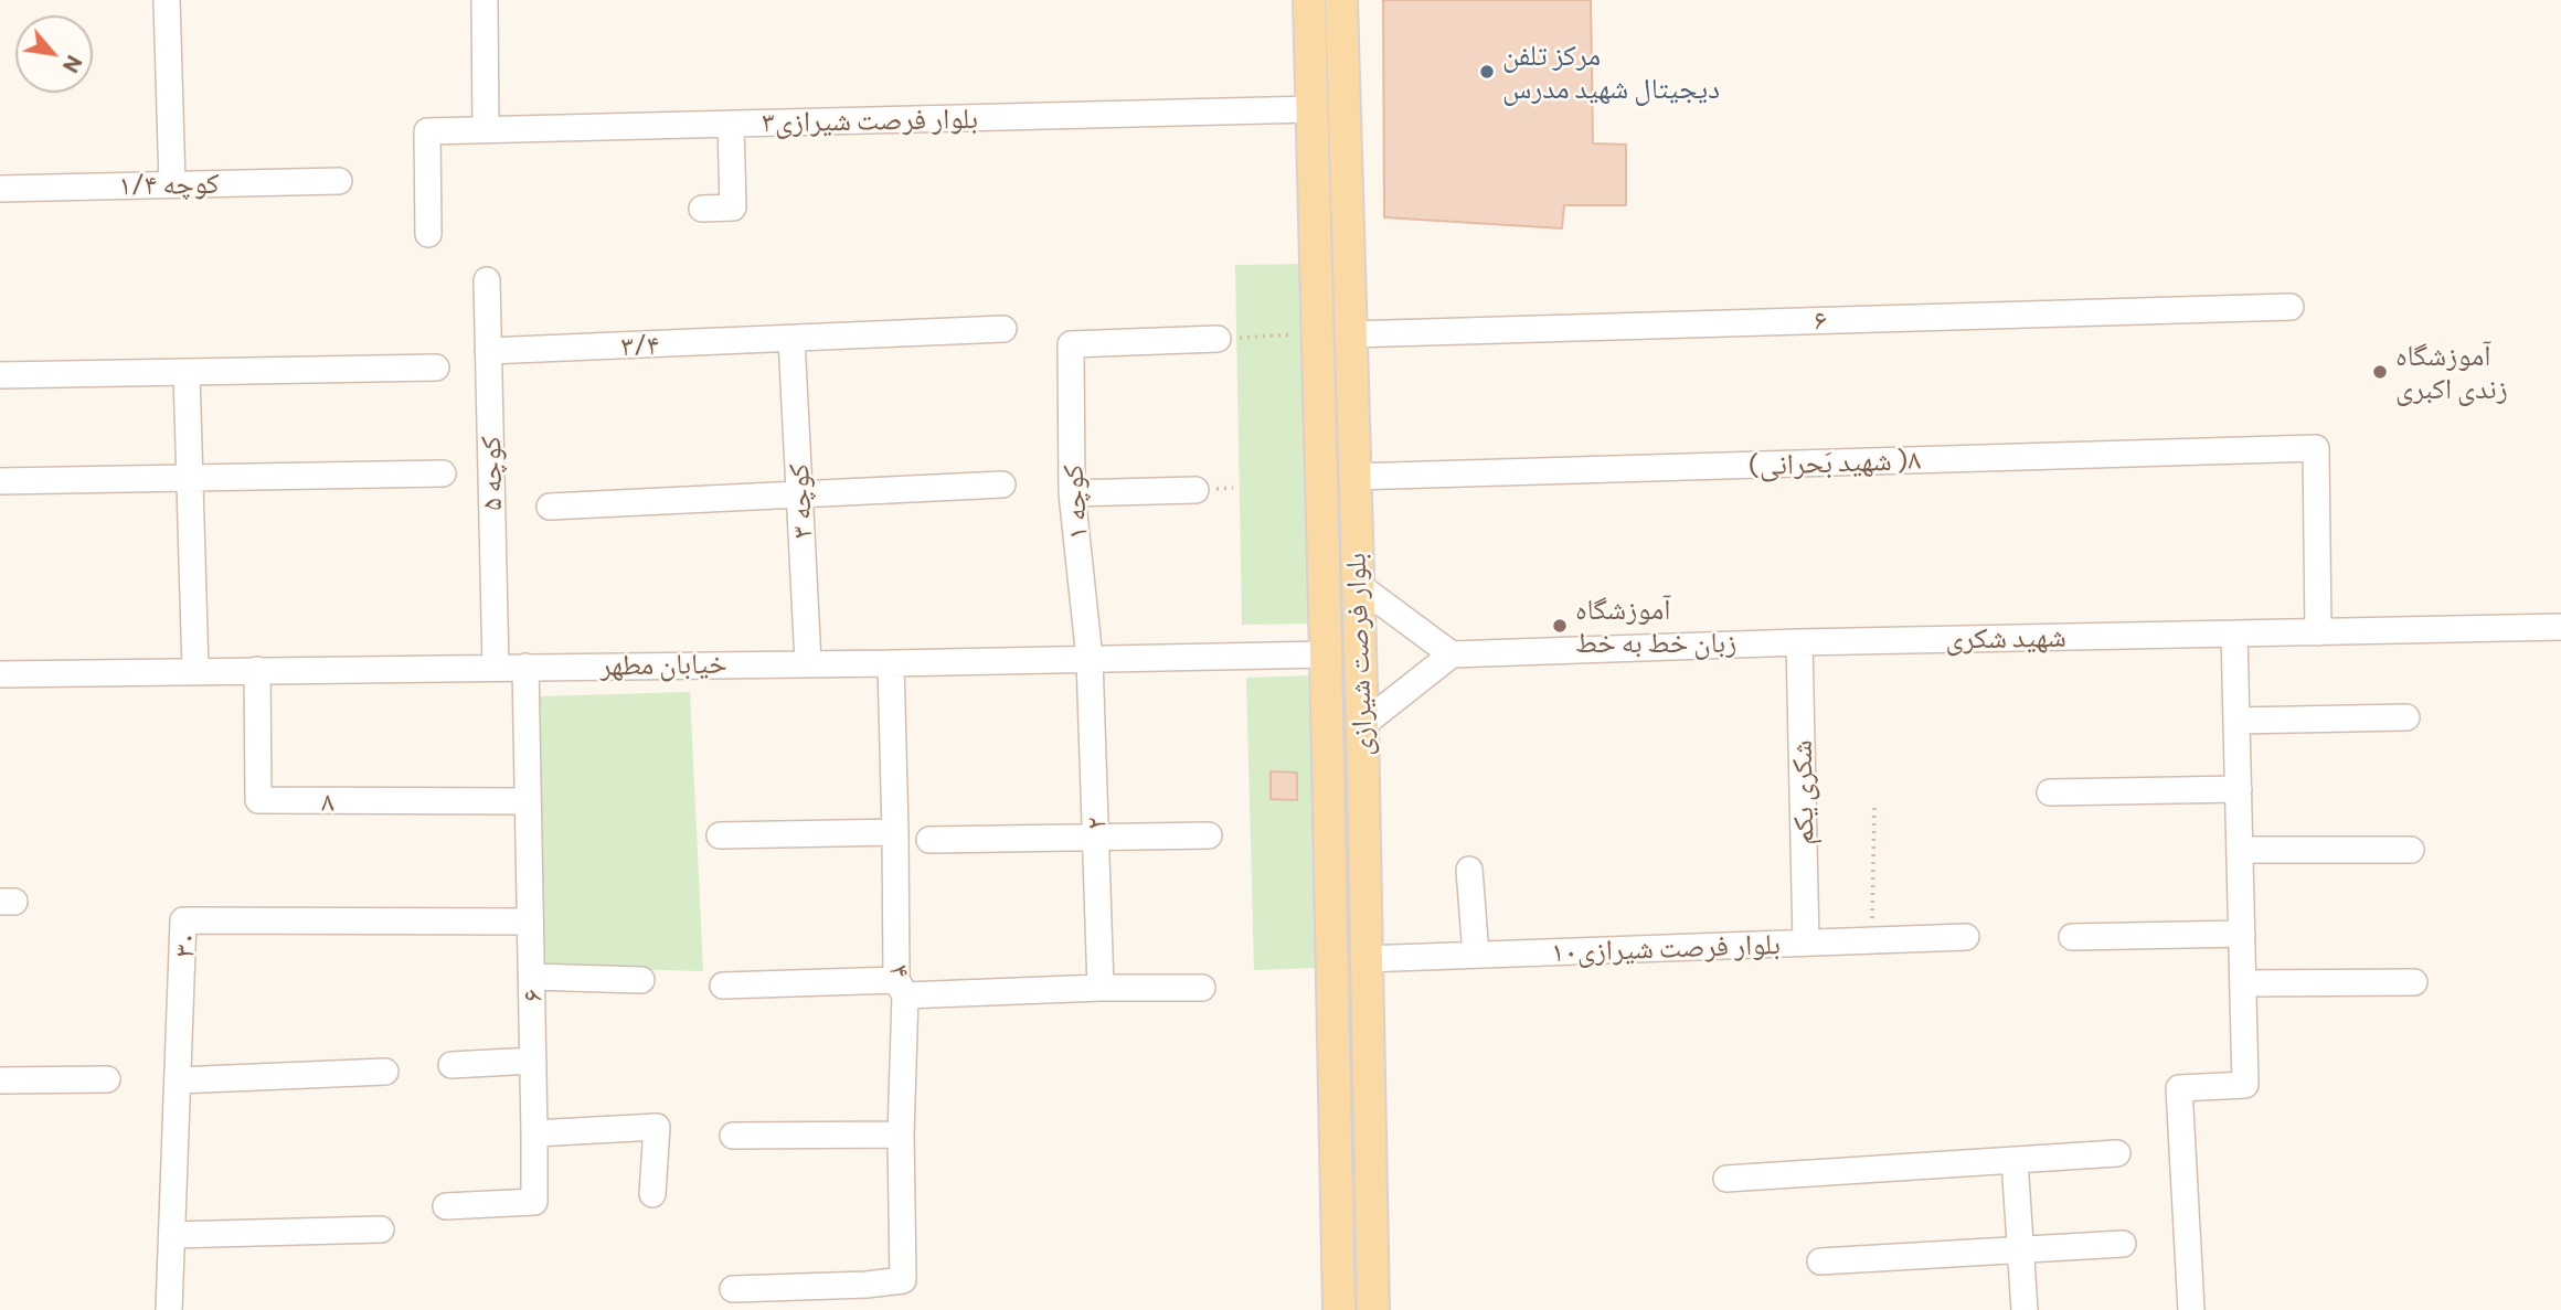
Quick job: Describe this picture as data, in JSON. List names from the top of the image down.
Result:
{
  "streets": {
    "main road": ["بلوار فرصت شیرازی"],
    "street": [
      "۳بلوار فرصت شیرازی",
      "کوچه ۱/۴",
      "۶",
      "۳/۴",
      "(شهید بَحرانی )۸",
      "کوچه ۵",
      "کوچه ۳",
      "کوچه ۱",
      "شهید شکری",
      "خیابان مطهر",
      "شکری یکم",
      "۸",
      "۲",
      "۳۰",
      "بلوار فرصت شیرازی۱۰",
      "۴"
    ]
  },
  "crossings": [
    ["۳بلوار فرصت شیرازی", "بلوار فرصت شیرازی"],
    ["۶", "بلوار فرصت شیرازی"],
    ["۶", "خیابان مطهر"],
    ["۶", "۸"],
    ["۶", "۳۰"],
    ["۳/۴", "کوچه ۵"],
    ["۳/۴", "کوچه ۳"],
    ["(شهید بَحرانی )۸", "شهید شکری"],
    ["(شهید بَحرانی )۸", "بلوار فرصت شیرازی"],
    ["کوچه ۵", "خیابان مطهر"],
    ["کوچه ۳", "خیابان مطهر"],
    ["کوچه ۱", "خیابان مطهر"],
    ["کوچه ۱", "۲"],
    ["شهید شکری", "شکری یکم"],
    ["بلوار فرصت شیرازی", "خیابان مطهر"],
    ["بلوار فرصت شیرازی", "بلوار فرصت شیرازی۱۰"],
    ["خیابان مطهر", "۸"],
    ["خیابان مطهر", "۲"],
    ["خیابان مطهر", "۴"],
    ["شکری یکم", "بلوار فرصت شیرازی۱۰"]
  ],
  "places": ["مرکز تلفن دیجیتال شهید مدرس", "آموزشگاه زندی اکبری", "آموزشگاه زبان خط به خط"],
  "north": "bottom right"
}
